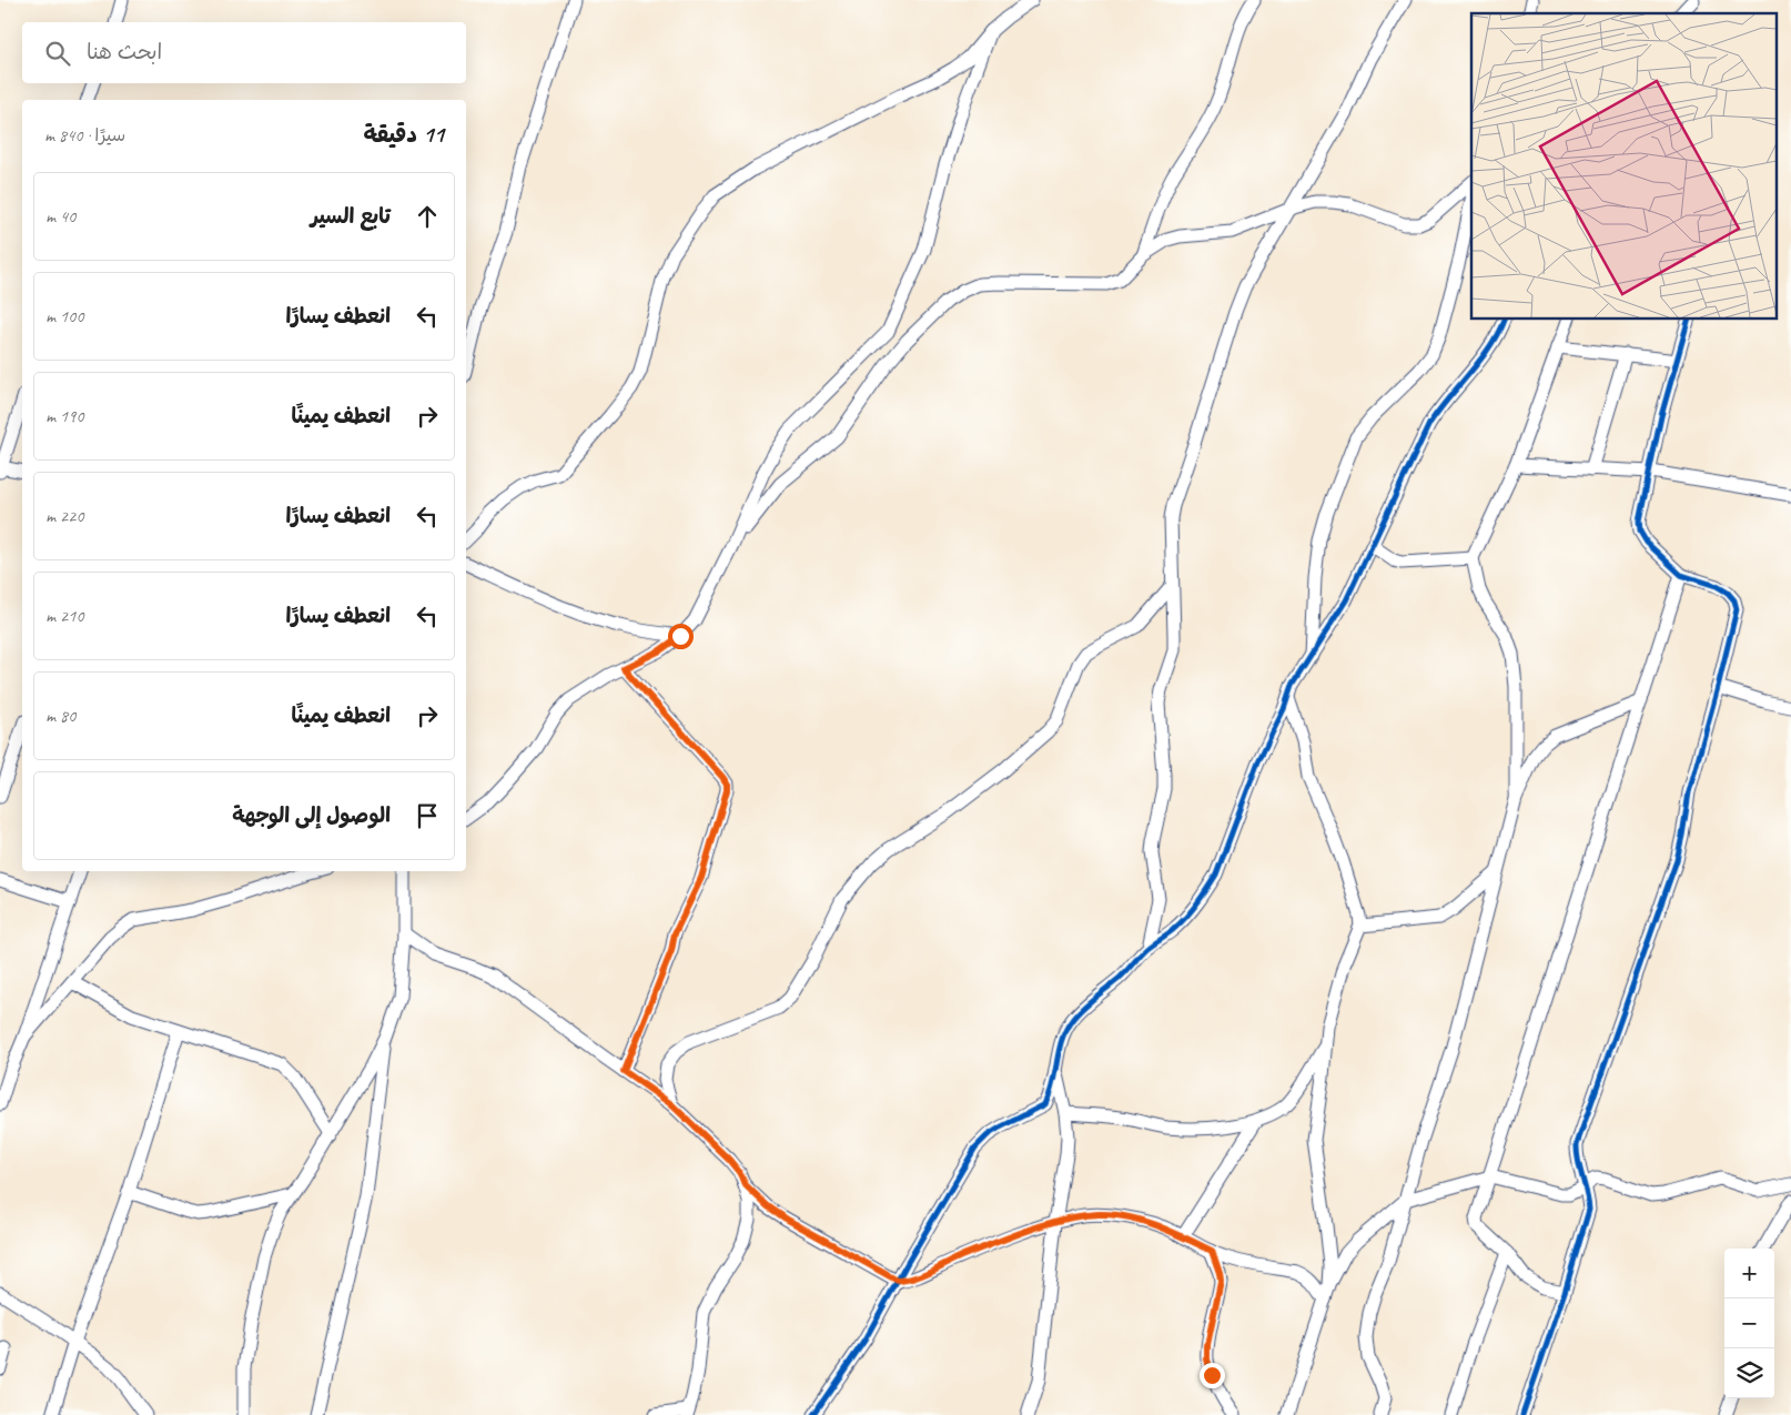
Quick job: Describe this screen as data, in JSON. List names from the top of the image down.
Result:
{
  "page": {
    "search": "ابحث هنا",
    "heading": ["11 دقيقة", "سيرًا · 840 m"],
    "list": [
      ["تابع السير", "40 m"],
      ["انعطف يسارًا", "100 m"],
      ["انعطف يمينًا", "190 m"],
      ["انعطف يسارًا", "220 m"],
      ["انعطف يسارًا", "210 m"],
      ["انعطف يمينًا", "80 m"],
      "الوصول إلى الوجهة"
    ],
    "map_buttons": ["+", "−"]
  }
}
